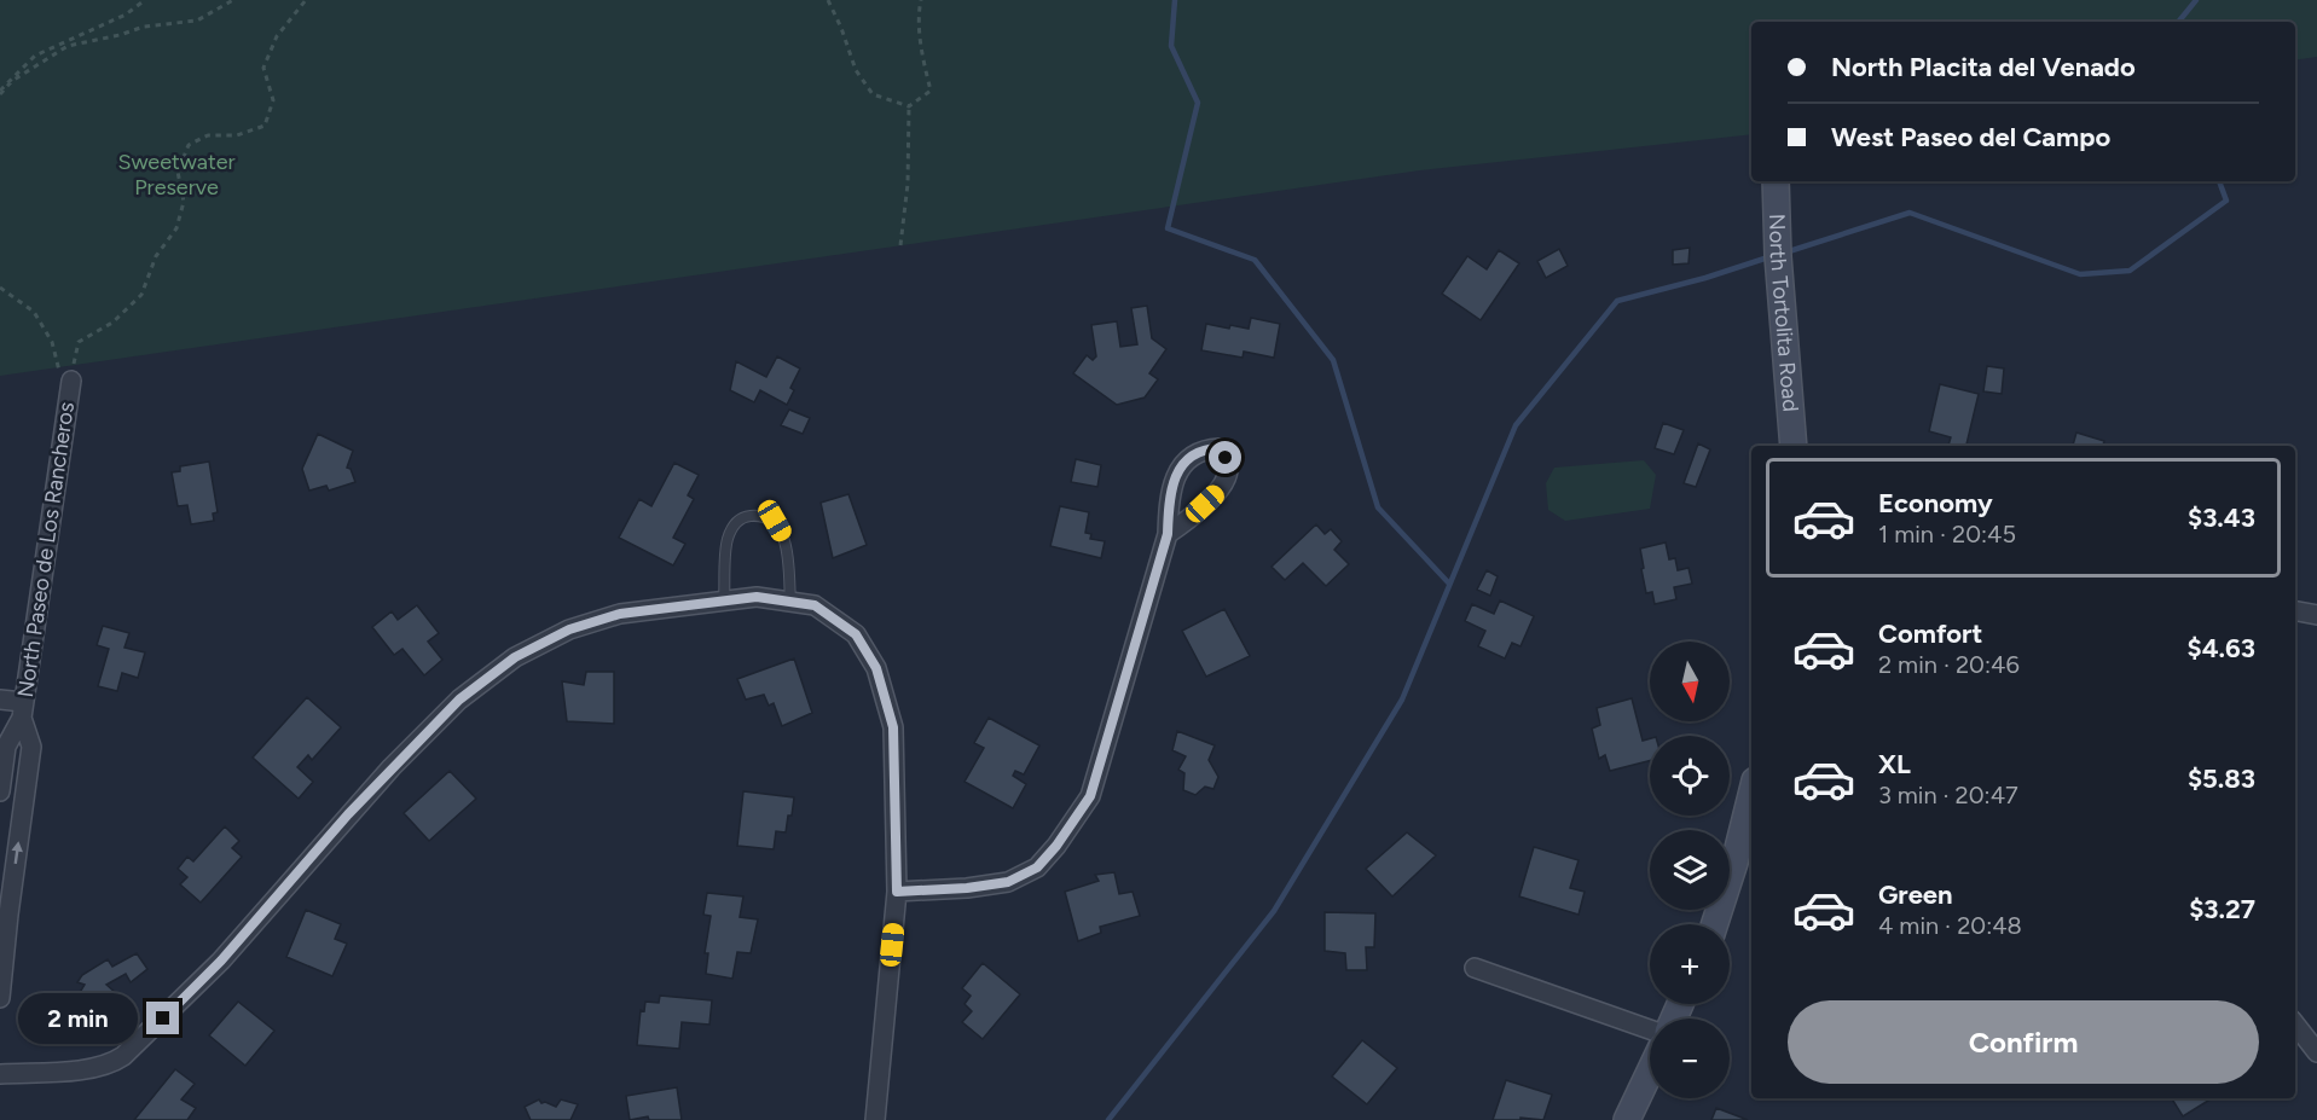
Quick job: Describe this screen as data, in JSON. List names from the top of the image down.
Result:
{
  "streets": {
    "street": ["North Tortolita Road", "North Paseo de Los Rancheros"]
  },
  "one_way": ["North Paseo de Los Rancheros"],
  "parks": ["Sweetwater Preserve"],
  "north": "bottom",
  "page": {
    "banner": ["North Placita del Venado", "West Paseo del Campo"],
    "list": [
      {
        "name": "Economy",
        "note": "1 min · 20:45",
        "value": "$3.43"
      },
      {
        "name": "Comfort",
        "note": "2 min · 20:46",
        "value": "$4.63"
      },
      {
        "name": "XL",
        "note": "3 min · 20:47",
        "value": "$5.83"
      },
      {
        "name": "Green",
        "note": "4 min · 20:48",
        "value": "$3.27"
      }
    ],
    "map_buttons": ["+", "−"],
    "buttons": "Confirm",
    "bubble": "2 min"
  }
}
